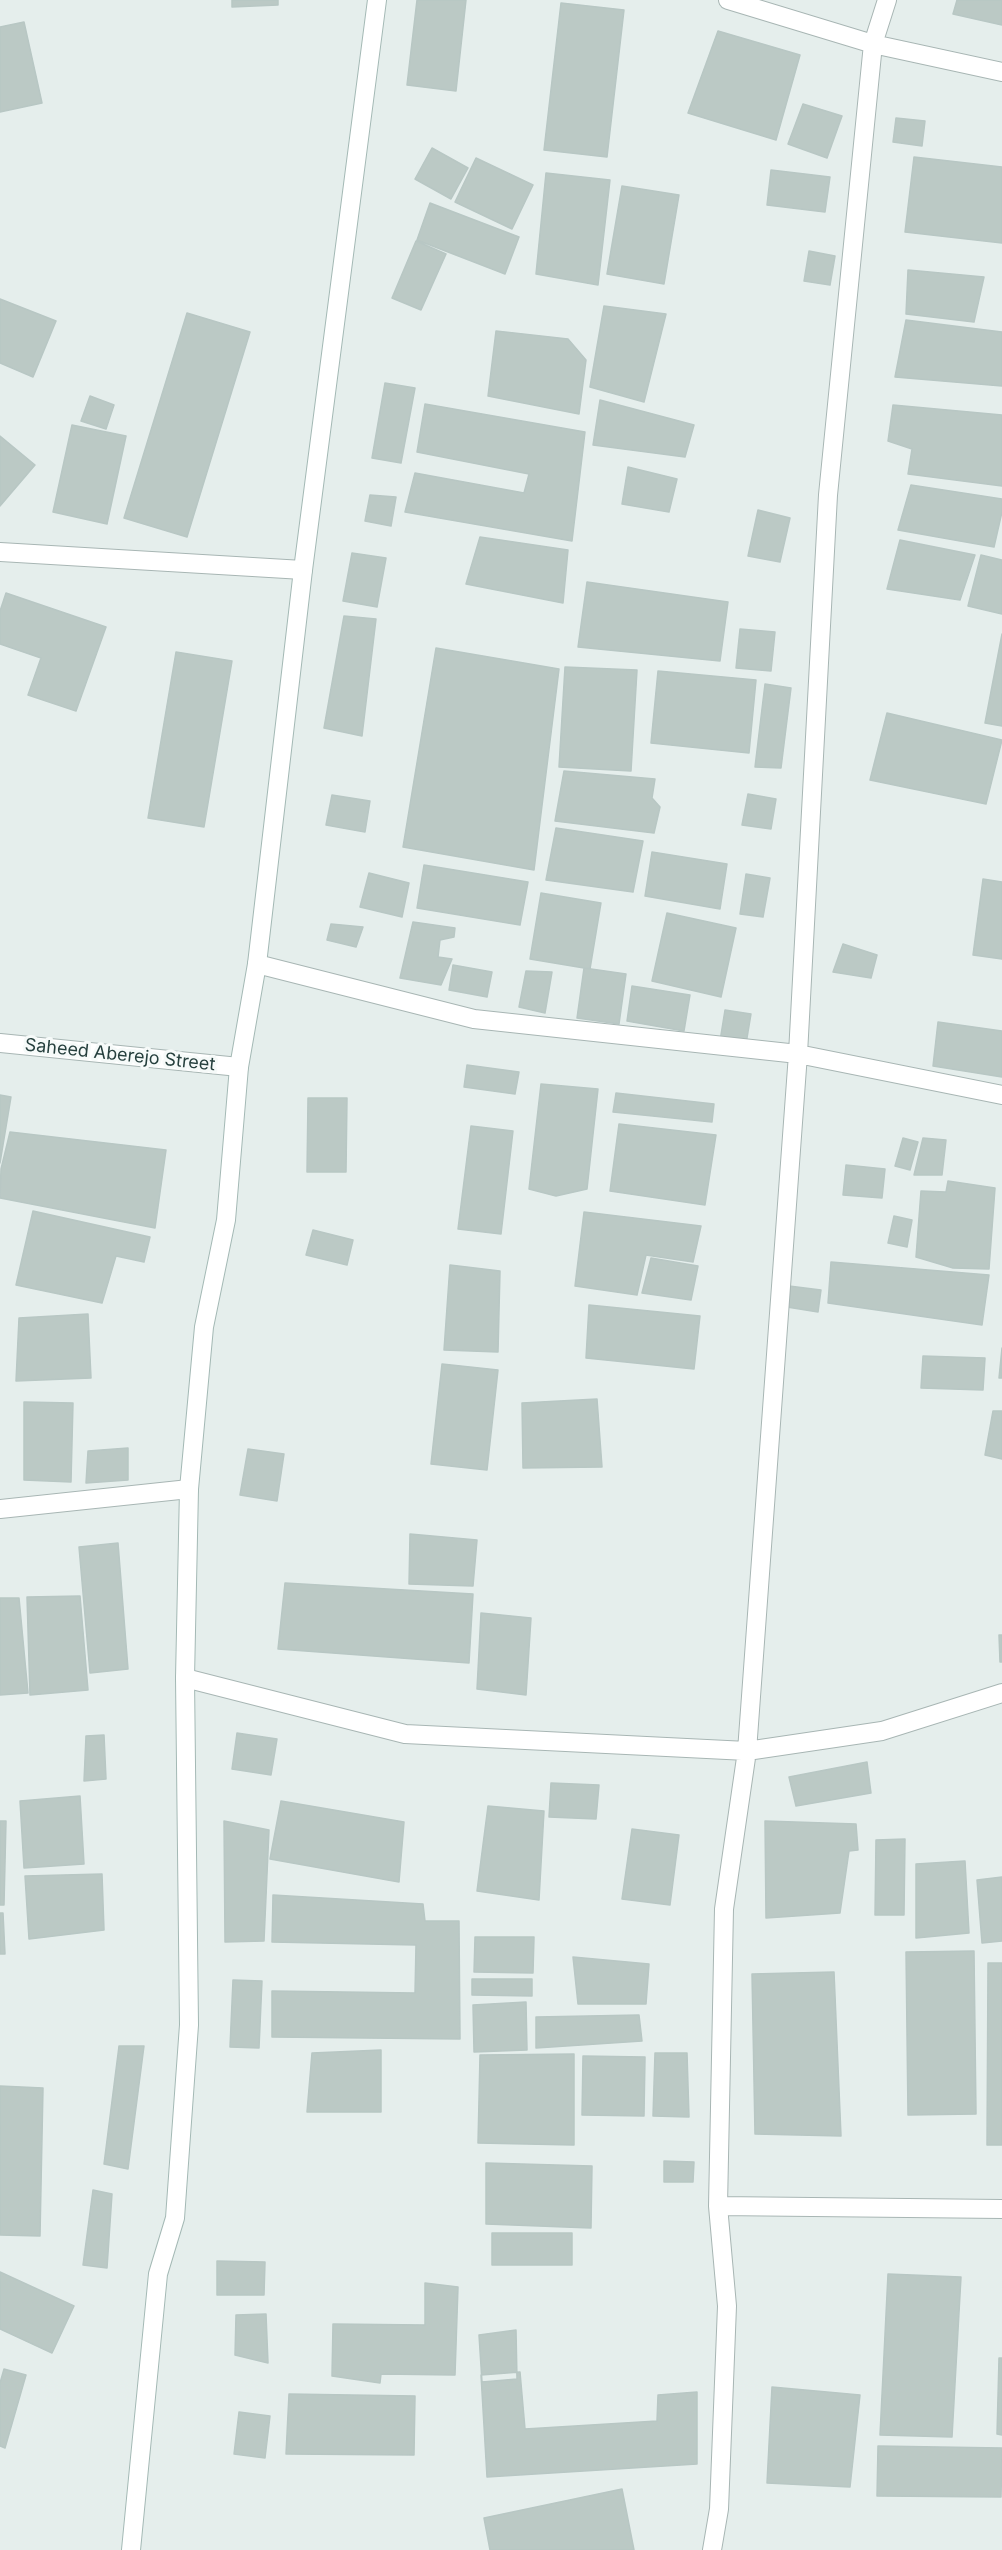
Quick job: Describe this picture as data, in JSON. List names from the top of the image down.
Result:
{
  "streets": {
    "street": ["Saheed Aberejo Street"]
  }
}
